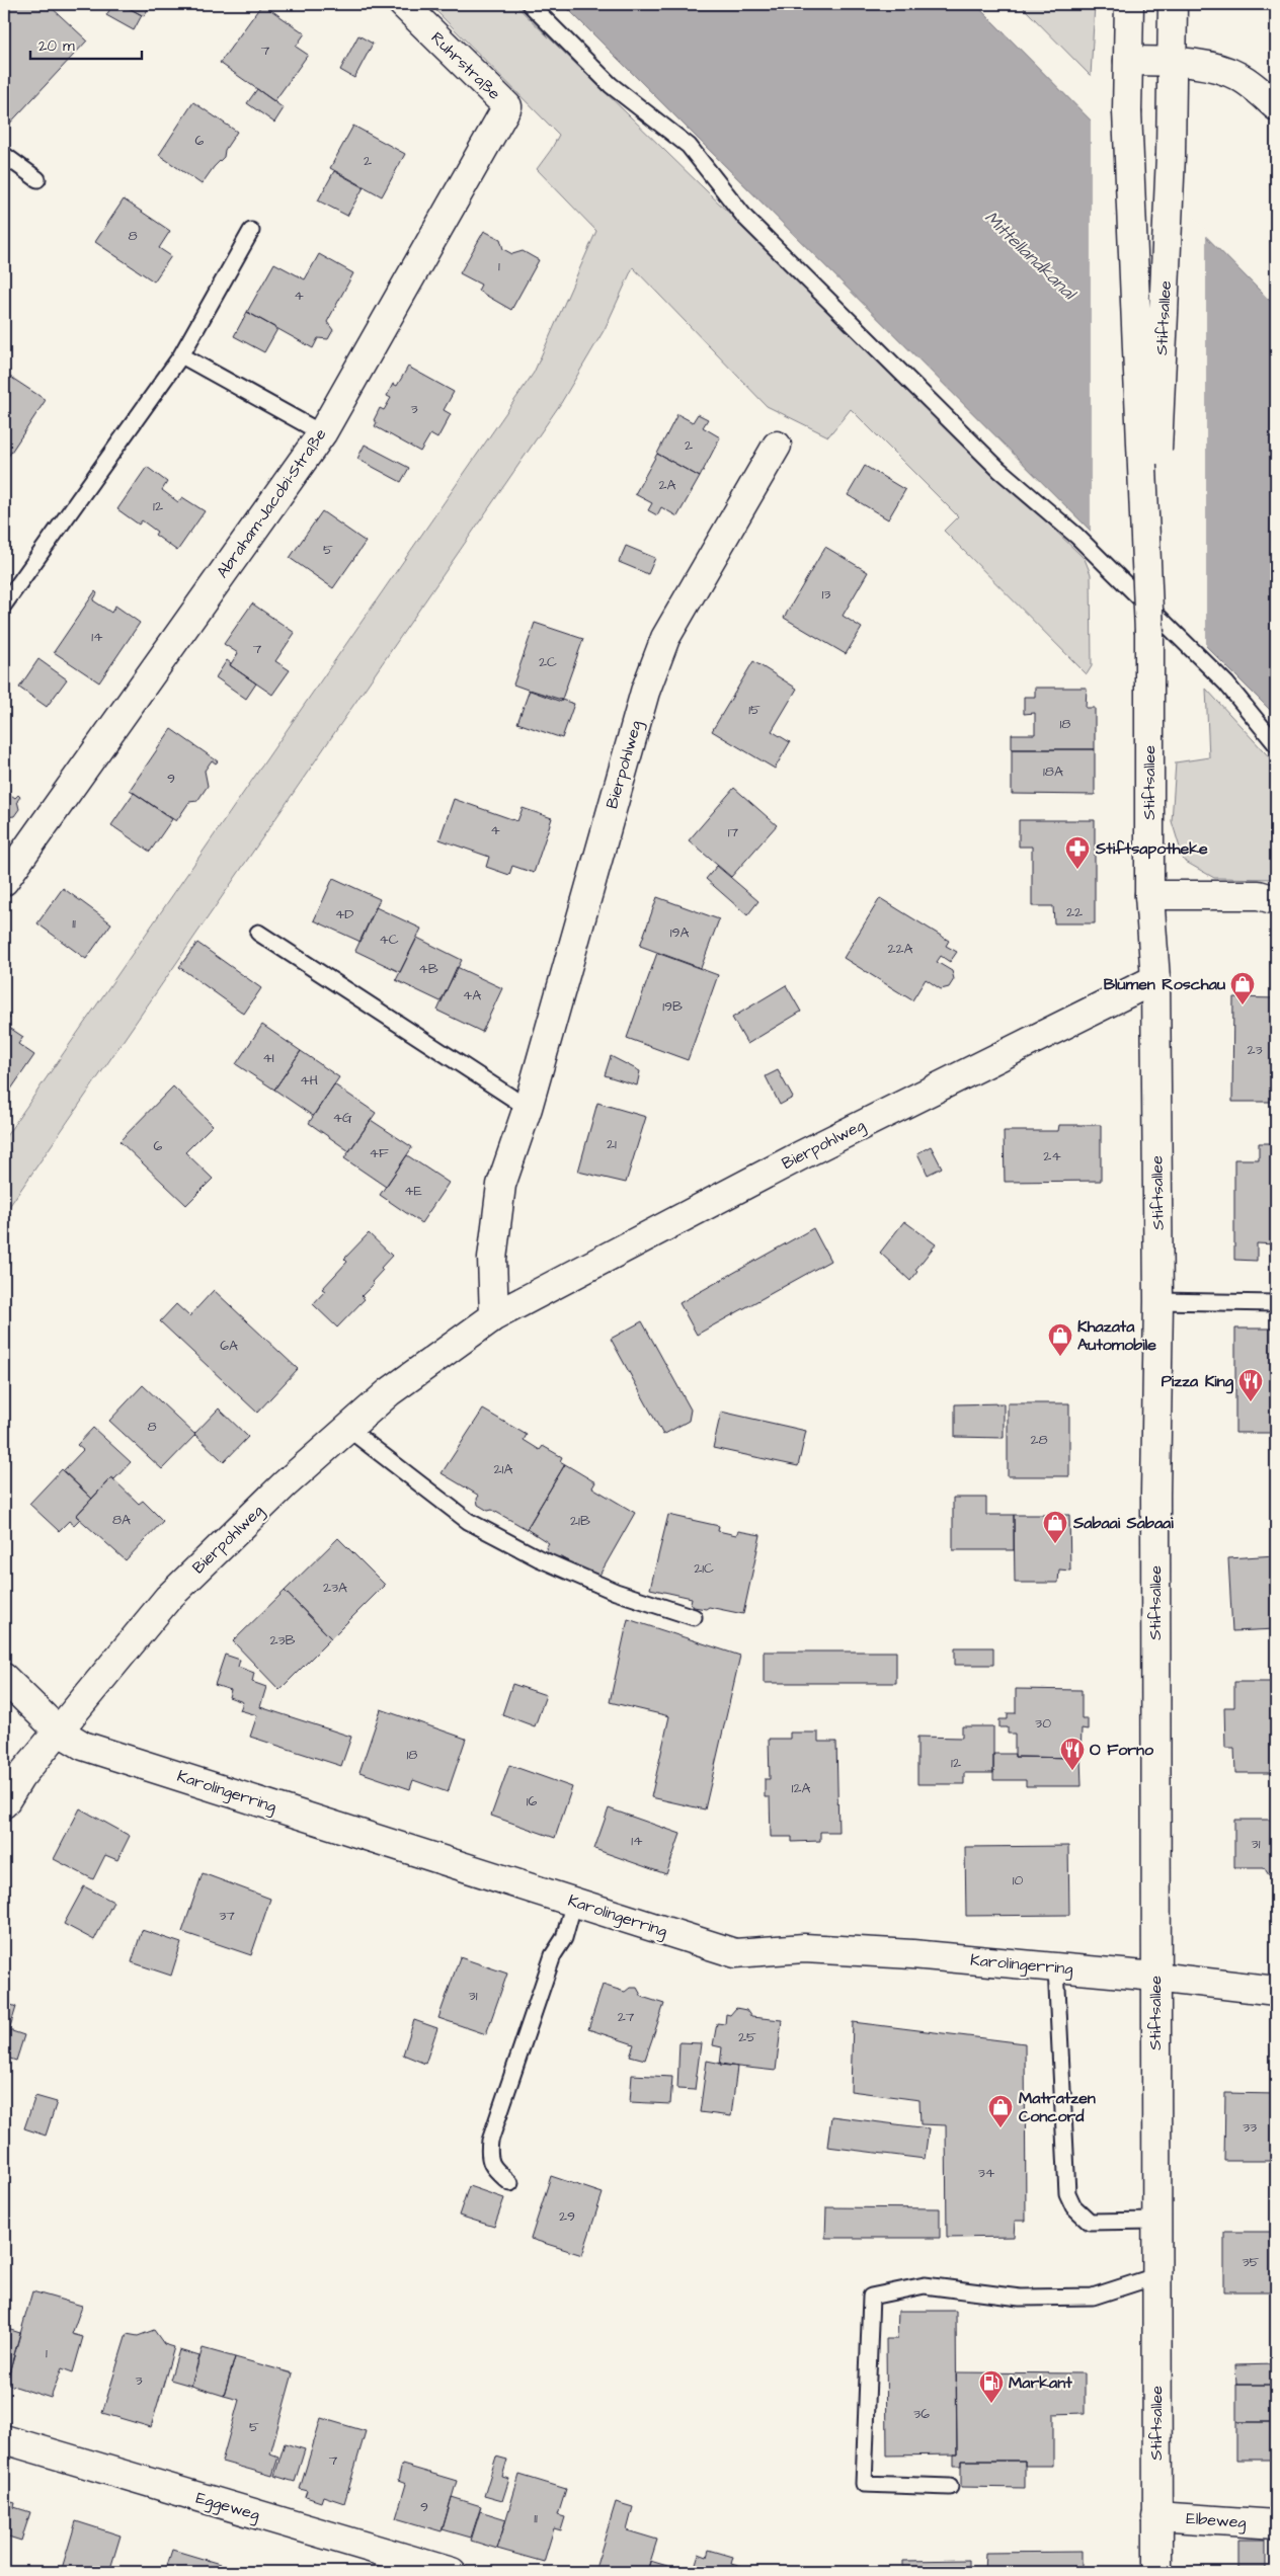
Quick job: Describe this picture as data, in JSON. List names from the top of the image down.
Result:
{
  "streets": {
    "street": [
      "Ruhrstraße",
      "Stiftsallee",
      "Abraham-Jacobi-Straße",
      "Bierpohlweg",
      "Karolingerring",
      "Eggeweg",
      "Elbeweg"
    ]
  },
  "crossings": [
    ["Ruhrstraße", "Abraham-Jacobi-Straße"],
    ["Stiftsallee", "Bierpohlweg"],
    ["Stiftsallee", "Karolingerring"],
    ["Stiftsallee", "Elbeweg"],
    ["Bierpohlweg", "Karolingerring"]
  ],
  "water": ["Mittellandkanal"],
  "places": {
    "pharmacy": ["Stiftsapotheke"],
    "shop": [
      "Blumen Roschau",
      "Khazata Automobile",
      "Sabaai Sabaai",
      "Matratzen Concord"
    ],
    "restaurant": ["Pizza King", "O Forno"],
    "fuel station": ["Markant"]
  },
  "house_numbers": [
    "7",
    "6",
    "2",
    "8",
    "1",
    "4",
    "3",
    "2",
    "2A",
    "12",
    "5",
    "13",
    "14",
    "7",
    "2C",
    "15",
    "18",
    "18A",
    "9",
    "4",
    "17",
    "22",
    "4D",
    "11",
    "19A",
    "4C",
    "22A",
    "4B",
    "4A",
    "19B",
    "23",
    "4I",
    "4H",
    "4G",
    "21",
    "6",
    "4F",
    "24",
    "4E",
    "6A",
    "8",
    "28",
    "21A",
    "8A",
    "21B",
    "21C",
    "23A",
    "23B",
    "30",
    "18",
    "12",
    "12A",
    "16",
    "14",
    "31",
    "10",
    "37",
    "31",
    "27",
    "25",
    "33",
    "34",
    "29",
    "35",
    "1",
    "3",
    "36",
    "5",
    "7",
    "9",
    "11"
  ],
  "scale_bar": "20 m"
}
